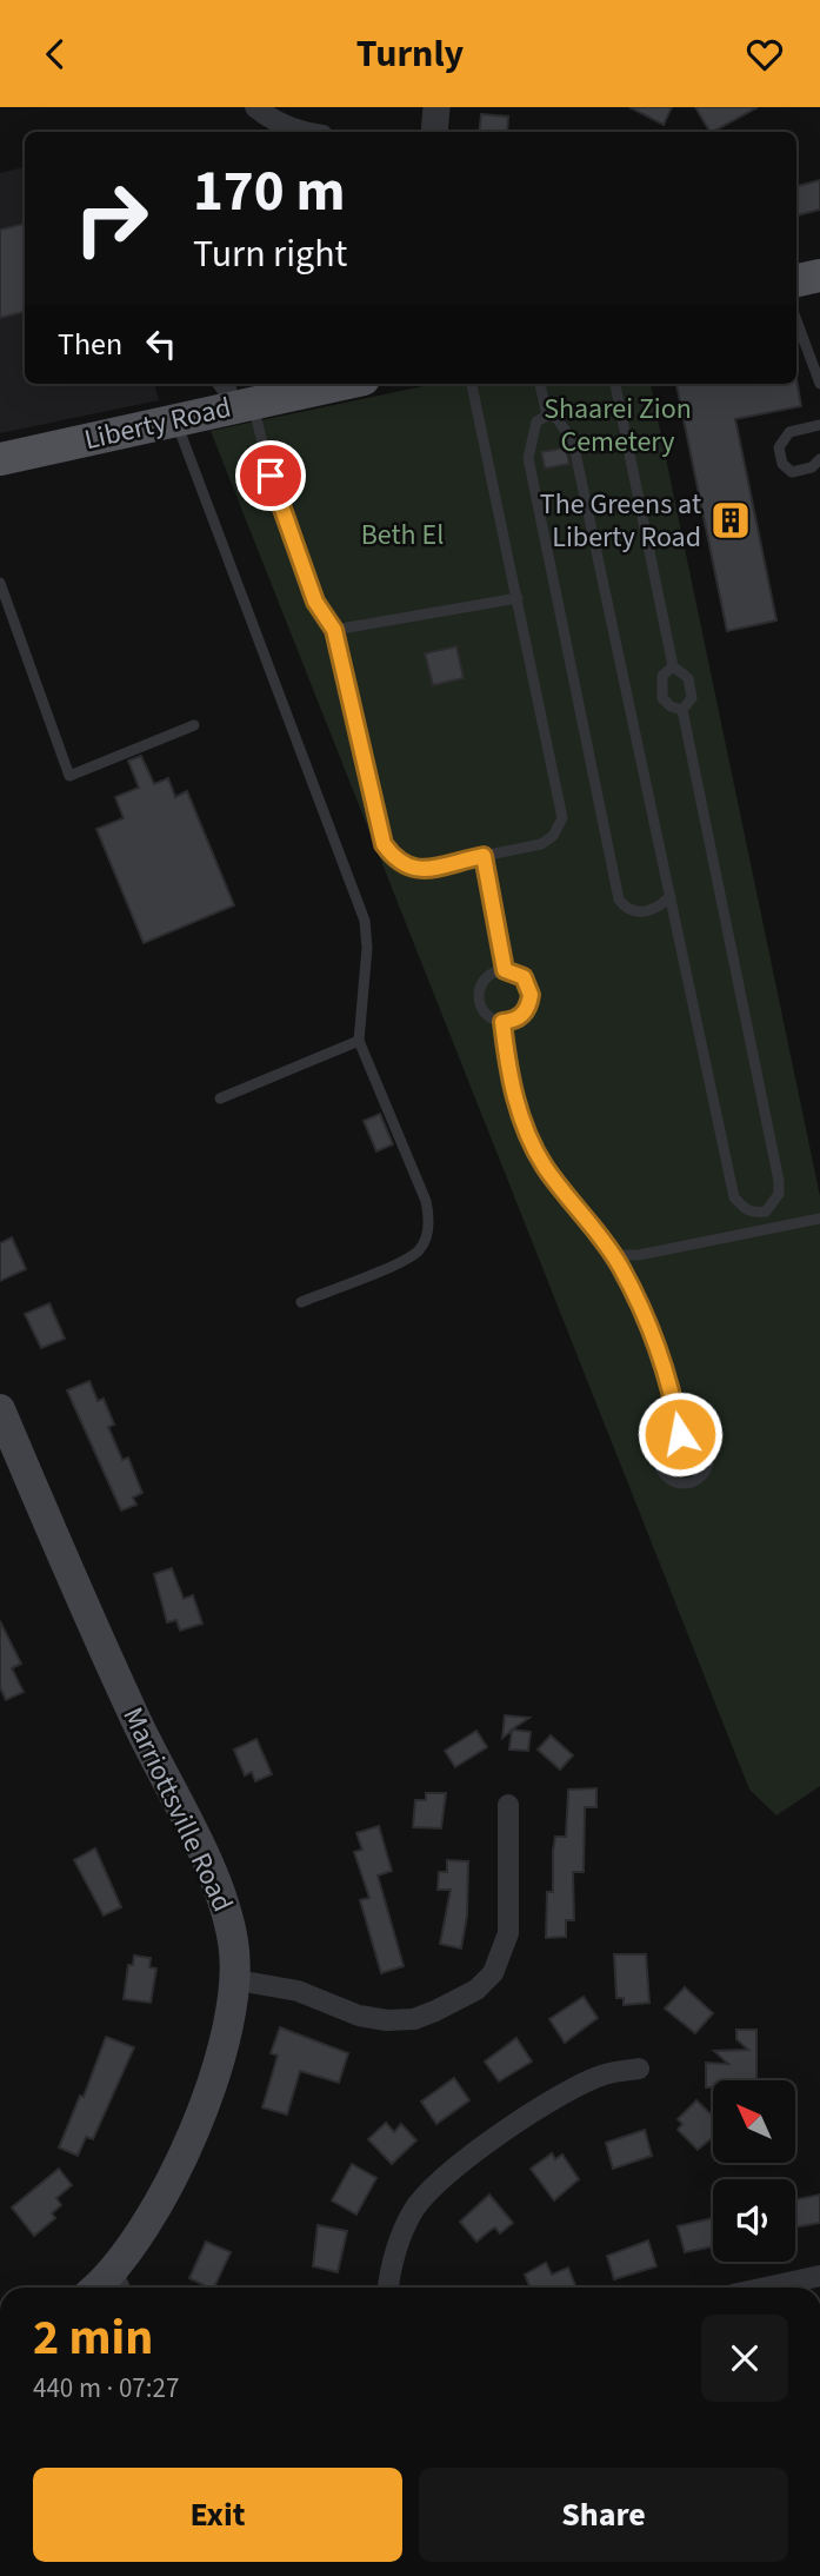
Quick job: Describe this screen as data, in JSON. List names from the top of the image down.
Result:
{
  "streets": {
    "main road": ["Liberty Road", "Marriottsville Road"]
  },
  "parks": ["Shaarei Zion Cemetery", "Beth El"],
  "places": {
    "building": ["The Greens at Liberty Road"]
  },
  "north": "top left",
  "page": {
    "header": "Turnly",
    "turn": ["170 m", "Turn right"],
    "then": "Then",
    "heading": ["2 min", "440 m · 07:27"],
    "buttons": ["Exit", "Share"]
  }
}
